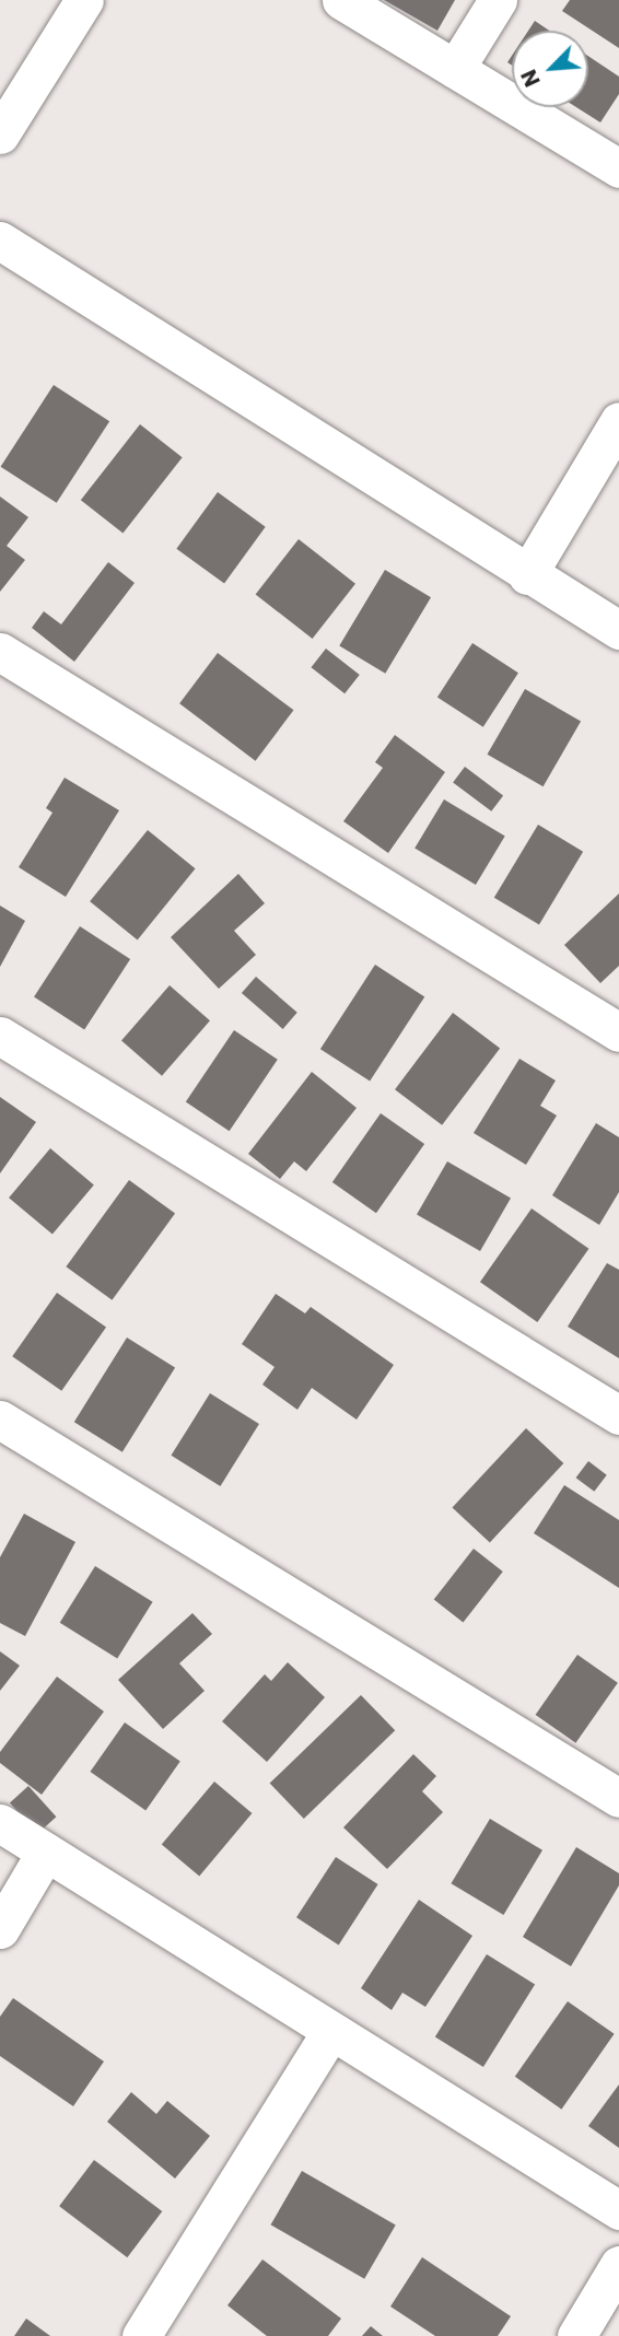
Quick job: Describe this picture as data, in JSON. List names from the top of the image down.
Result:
{
  "north": "bottom left"
}
